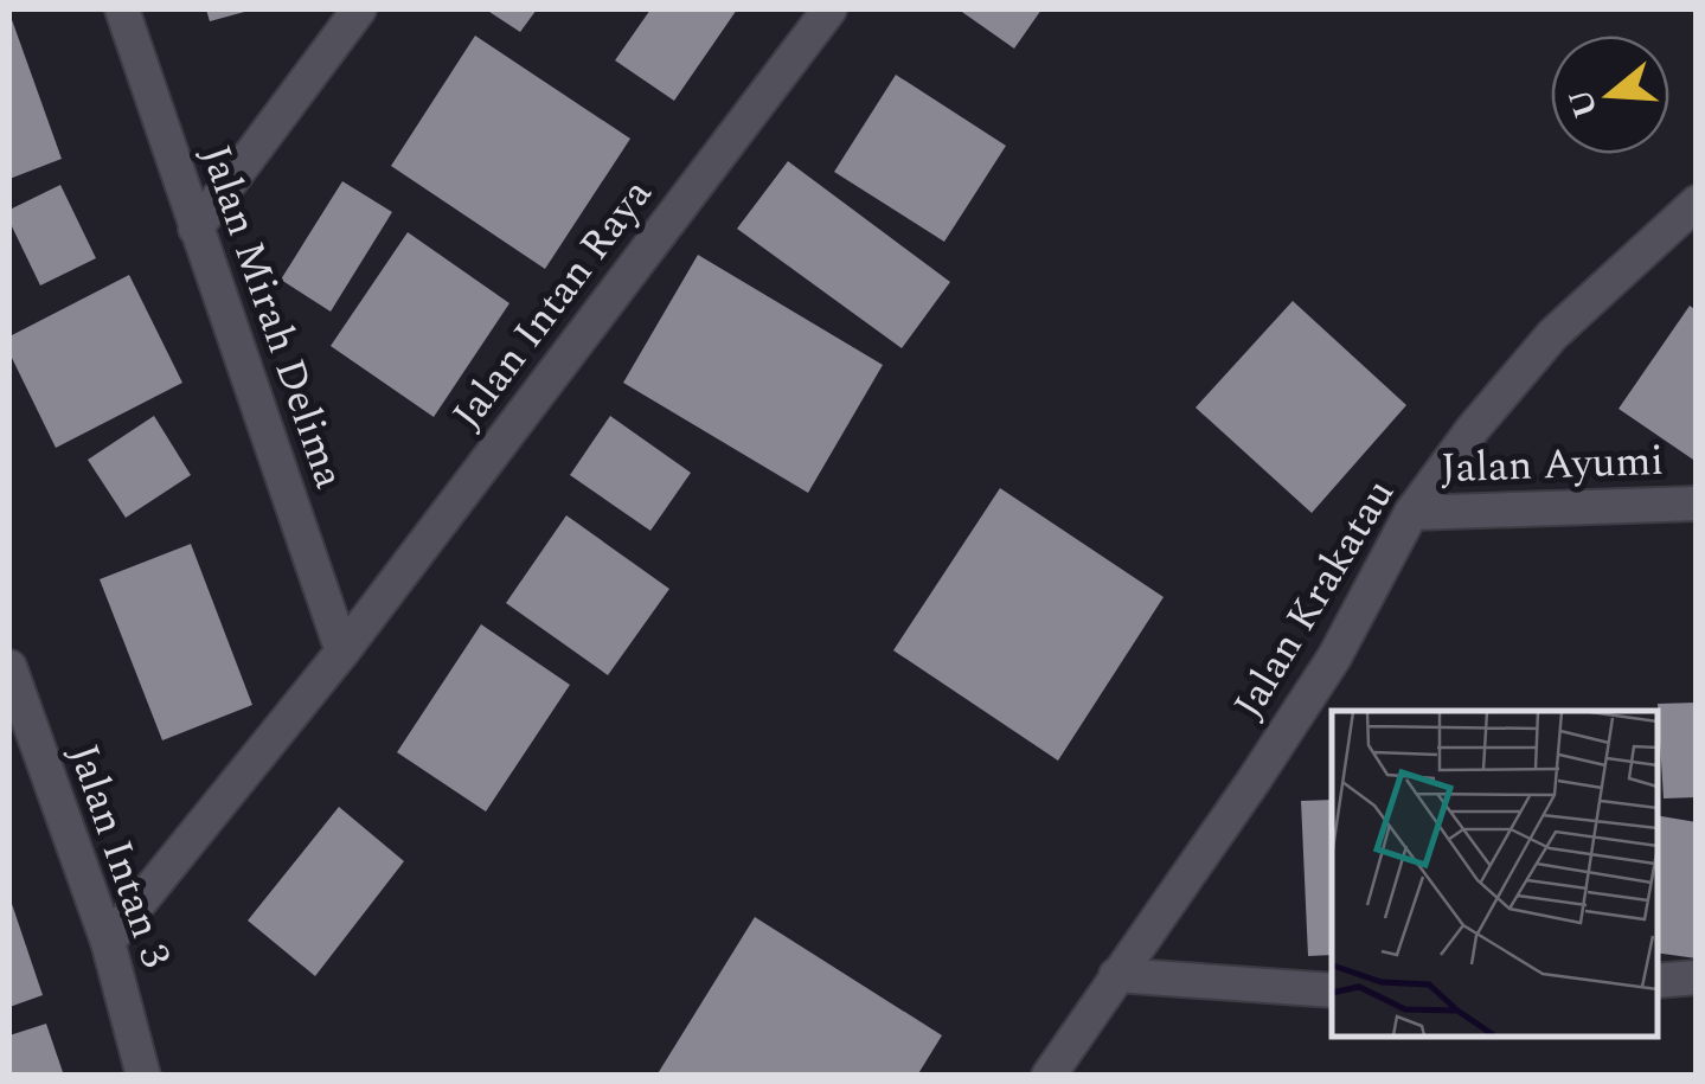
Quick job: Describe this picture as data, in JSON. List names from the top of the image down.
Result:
{
  "streets": {
    "street": [
      "Jalan Intan Raya",
      "Jalan Mirah Delima",
      "Jalan Ayumi",
      "Jalan Krakatau",
      "Jalan Intan 3"
    ]
  },
  "crossings": [
    ["Jalan Intan Raya", "Jalan Mirah Delima"],
    ["Jalan Intan Raya", "Jalan Intan 3"],
    ["Jalan Ayumi", "Jalan Krakatau"]
  ],
  "north": "left"
}
